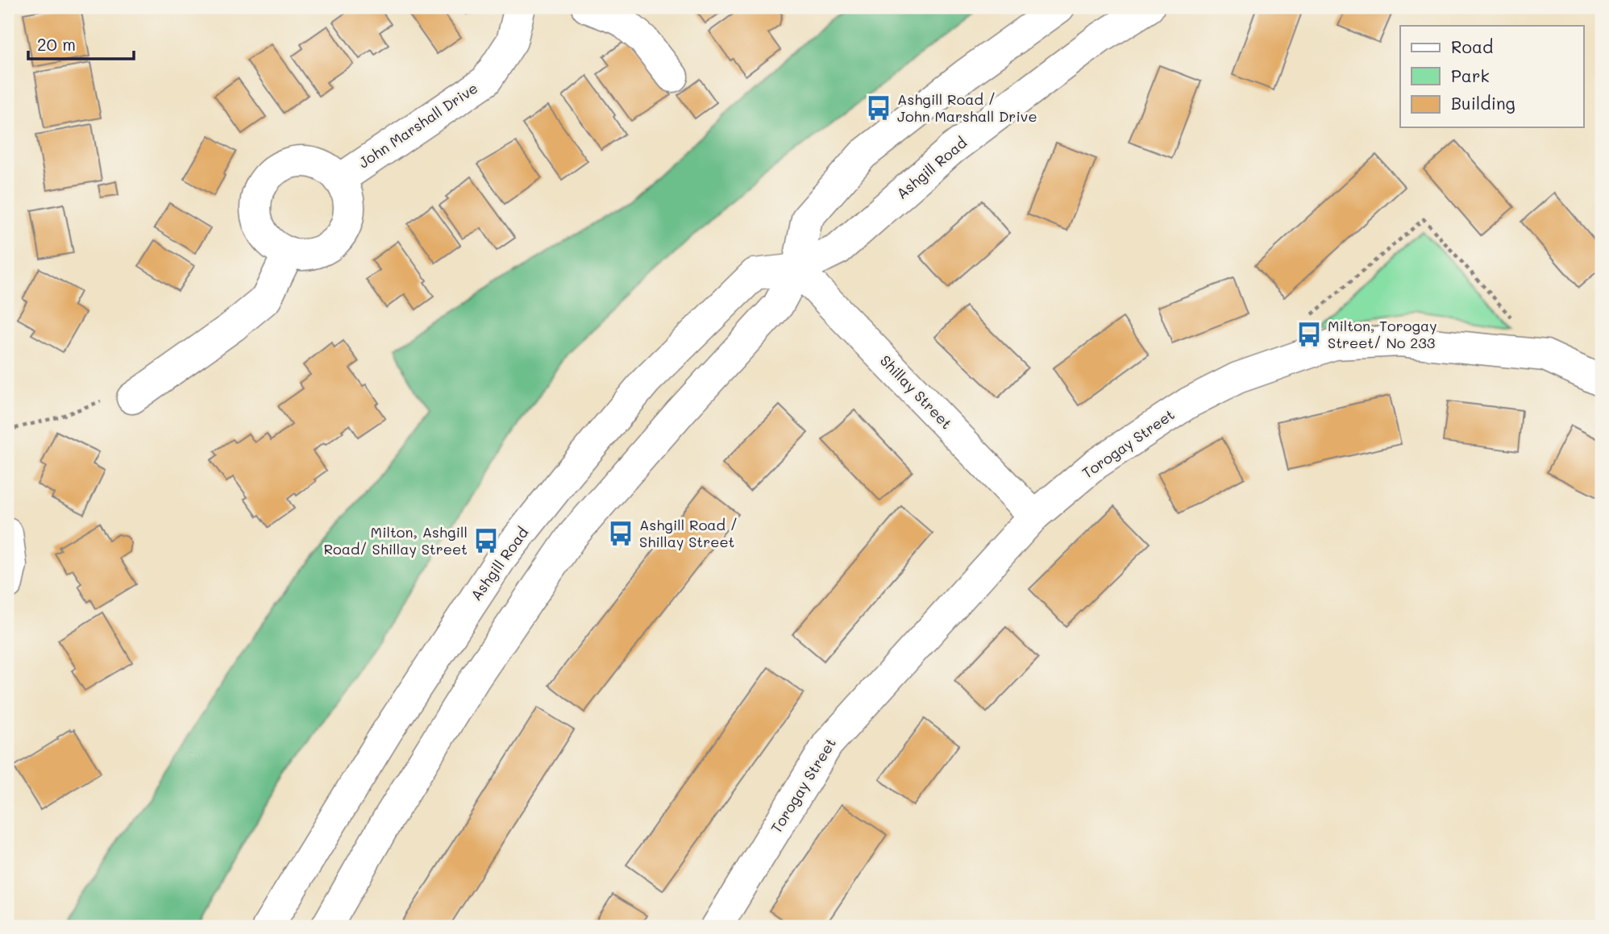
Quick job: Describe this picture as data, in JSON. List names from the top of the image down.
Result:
{
  "streets": {
    "street": [
      "John Marshall Drive",
      "Ashgill Road",
      "Shillay Street",
      "Torogay Street"
    ]
  },
  "crossings": [
    ["Ashgill Road", "Shillay Street"],
    ["Shillay Street", "Torogay Street"]
  ],
  "places": {
    "bus stop": [
      "Ashgill Road / John Marshall Drive",
      "Milton, Torogay Street/ No 233",
      "Ashgill Road / Shillay Street",
      "Milton, Ashgill Road/ Shillay Street"
    ]
  },
  "legend": ["Road", "Park", "Building"],
  "scale_bar": "20 m"
}
